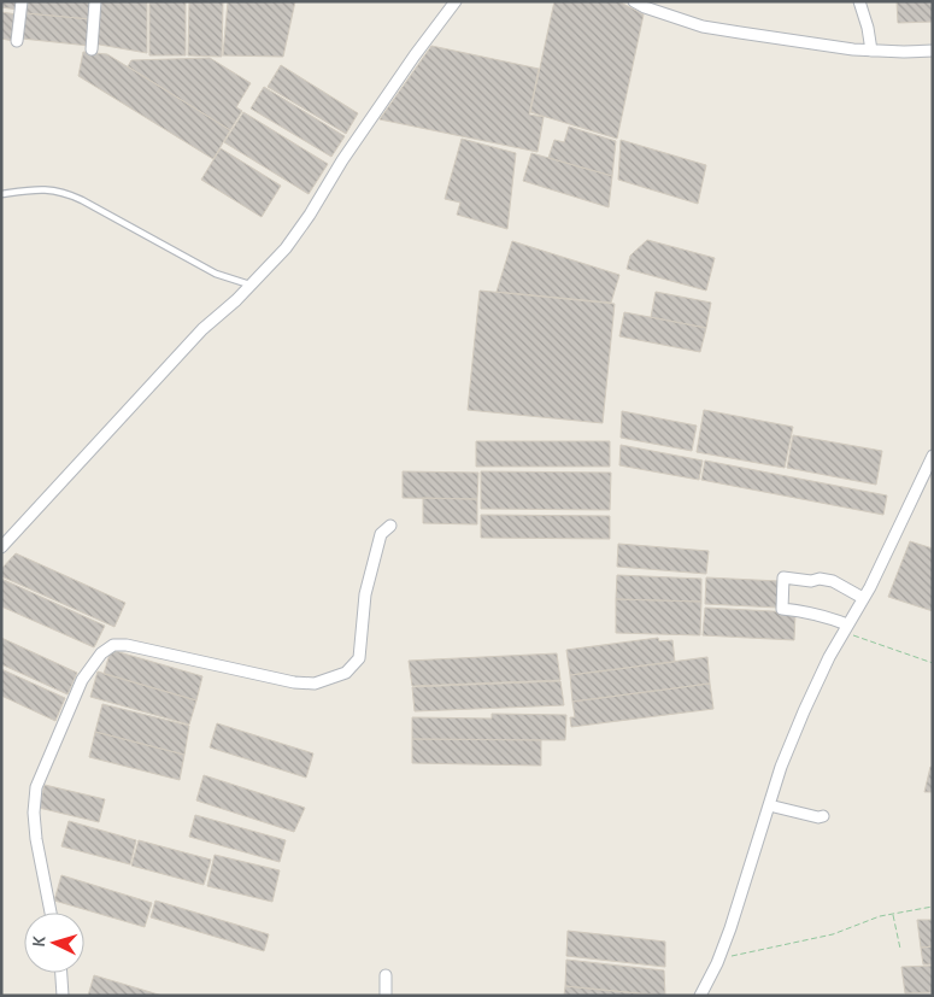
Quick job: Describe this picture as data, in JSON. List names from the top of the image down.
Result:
{
  "north": "left"
}
